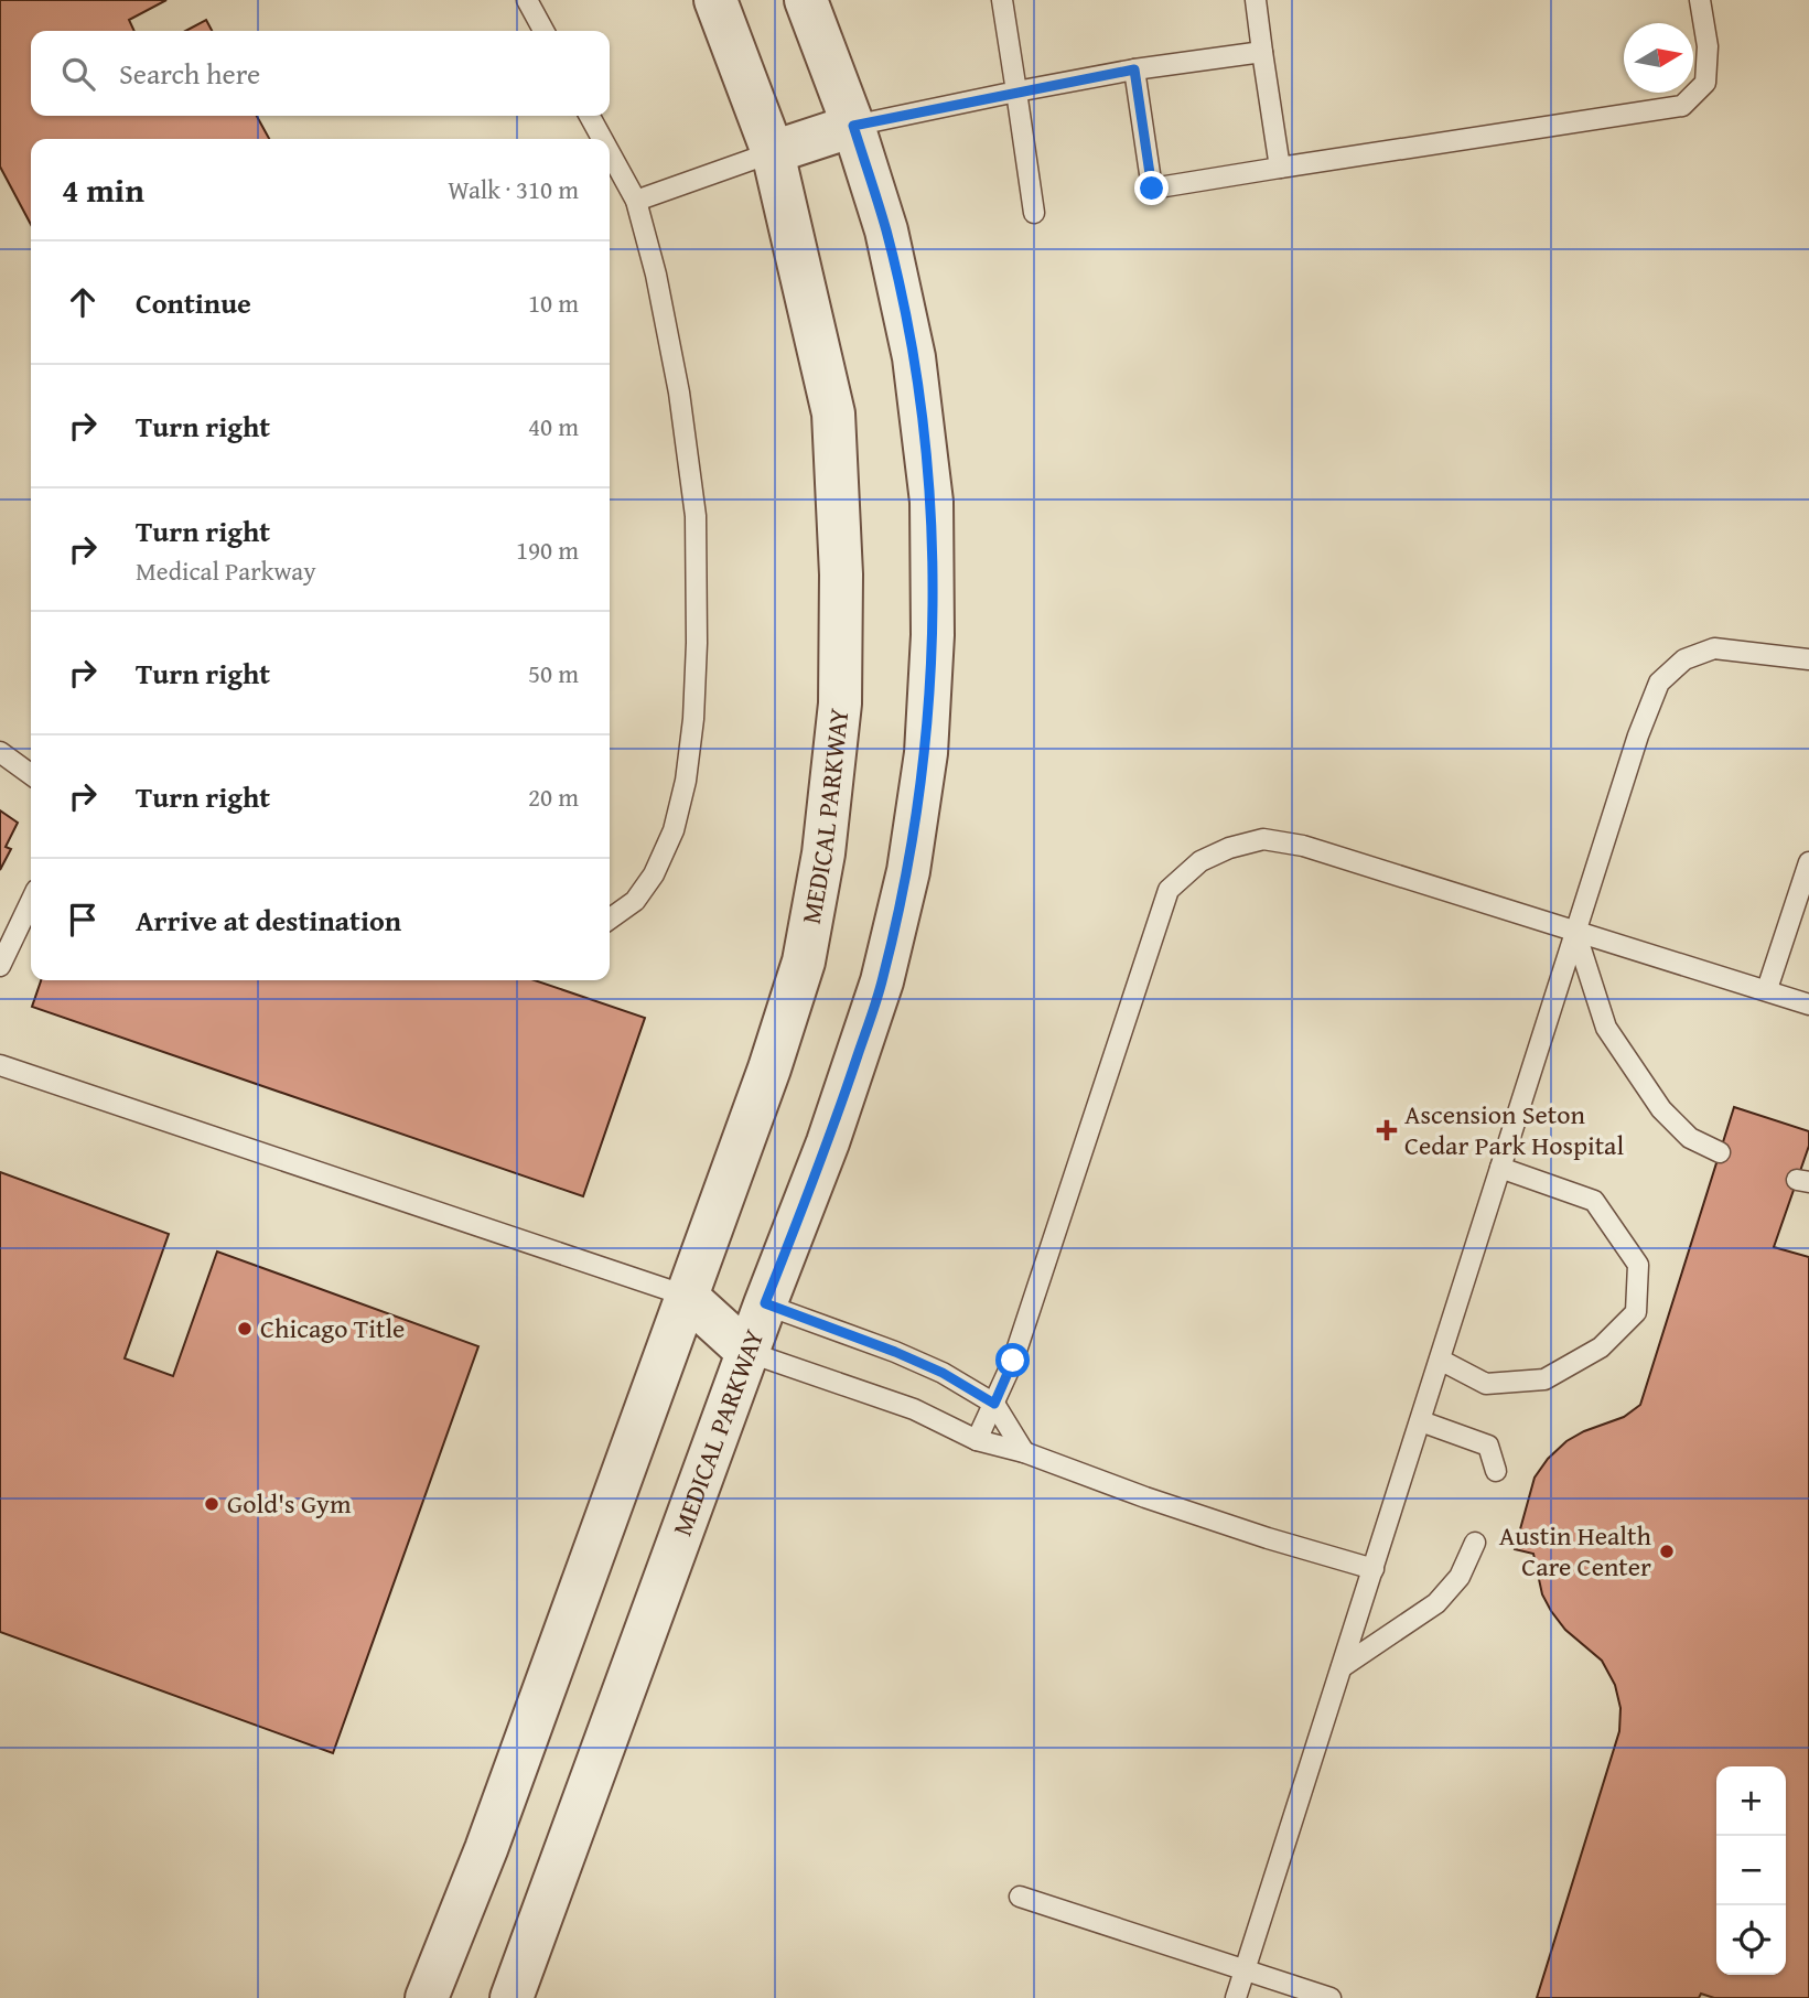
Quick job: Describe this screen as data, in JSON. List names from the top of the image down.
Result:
{
  "streets": {
    "street": ["MEDICAL PARKWAY"]
  },
  "places": {
    "health": ["Ascension Seton Cedar Park Hospital"],
    "other": ["Chicago Title", "Gold's Gym", "Austin Health Care Center"]
  },
  "north": "right",
  "page": {
    "search": "Search here",
    "heading": ["4 min", "Walk · 310 m"],
    "list": [
      ["Continue", "10 m"],
      ["Turn right", "40 m"],
      ["Turn right", "Medical Parkway", "190 m"],
      ["Turn right", "50 m"],
      ["Turn right", "20 m"],
      "Arrive at destination"
    ],
    "map_buttons": ["+", "−"]
  }
}
